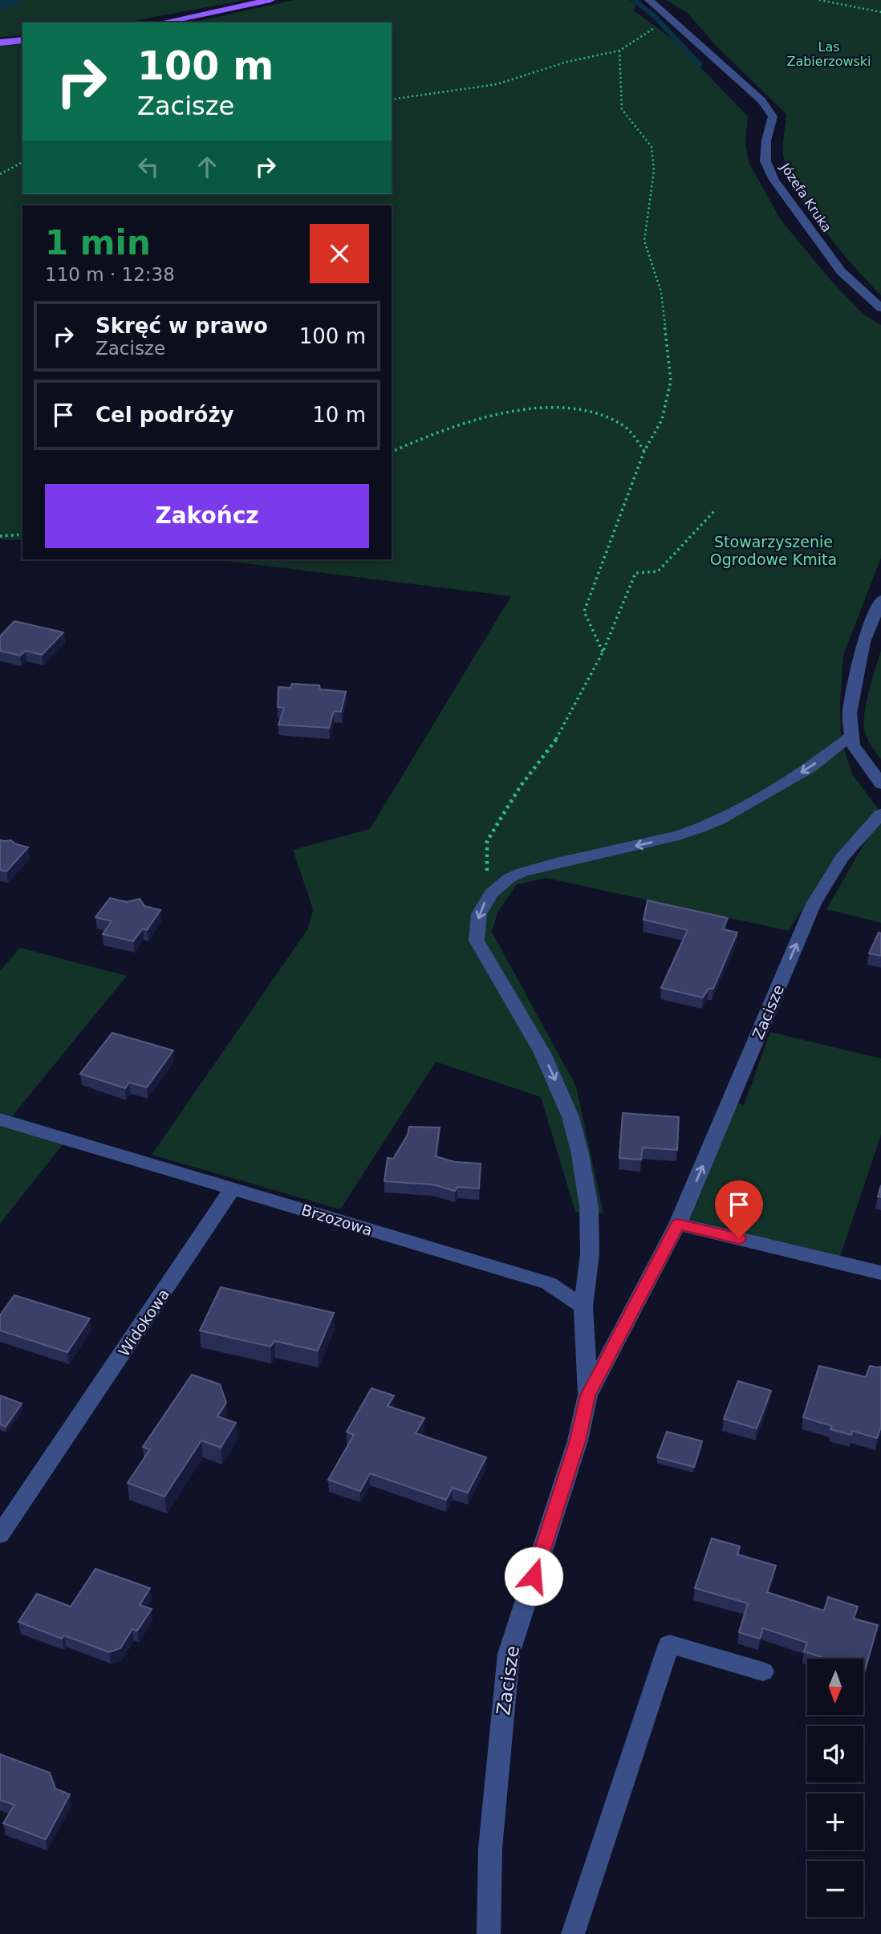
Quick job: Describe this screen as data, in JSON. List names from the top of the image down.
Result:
{
  "streets": {
    "street": [
      "Józefa Kruka",
      "Zacisze",
      "Brzozowa",
      "Widokowa"
    ]
  },
  "crossings": [
    ["Brzozowa", "Widokowa"]
  ],
  "one_way": ["Zacisze"],
  "parks": ["Las Zabierzowski", "Stowarzyszenie Ogrodowe Kmita"],
  "north": "bottom",
  "page": {
    "turn": ["100 m", "Zacisze"],
    "heading": ["1 min", "110 m · 12:38"],
    "list": [
      {
        "name": "Skręć w prawo",
        "note": "Zacisze",
        "value": "100 m"
      },
      {
        "name": "Cel podróży",
        "value": "10 m"
      }
    ],
    "buttons": "Zakończ",
    "map_buttons": ["+", "−"]
  }
}
